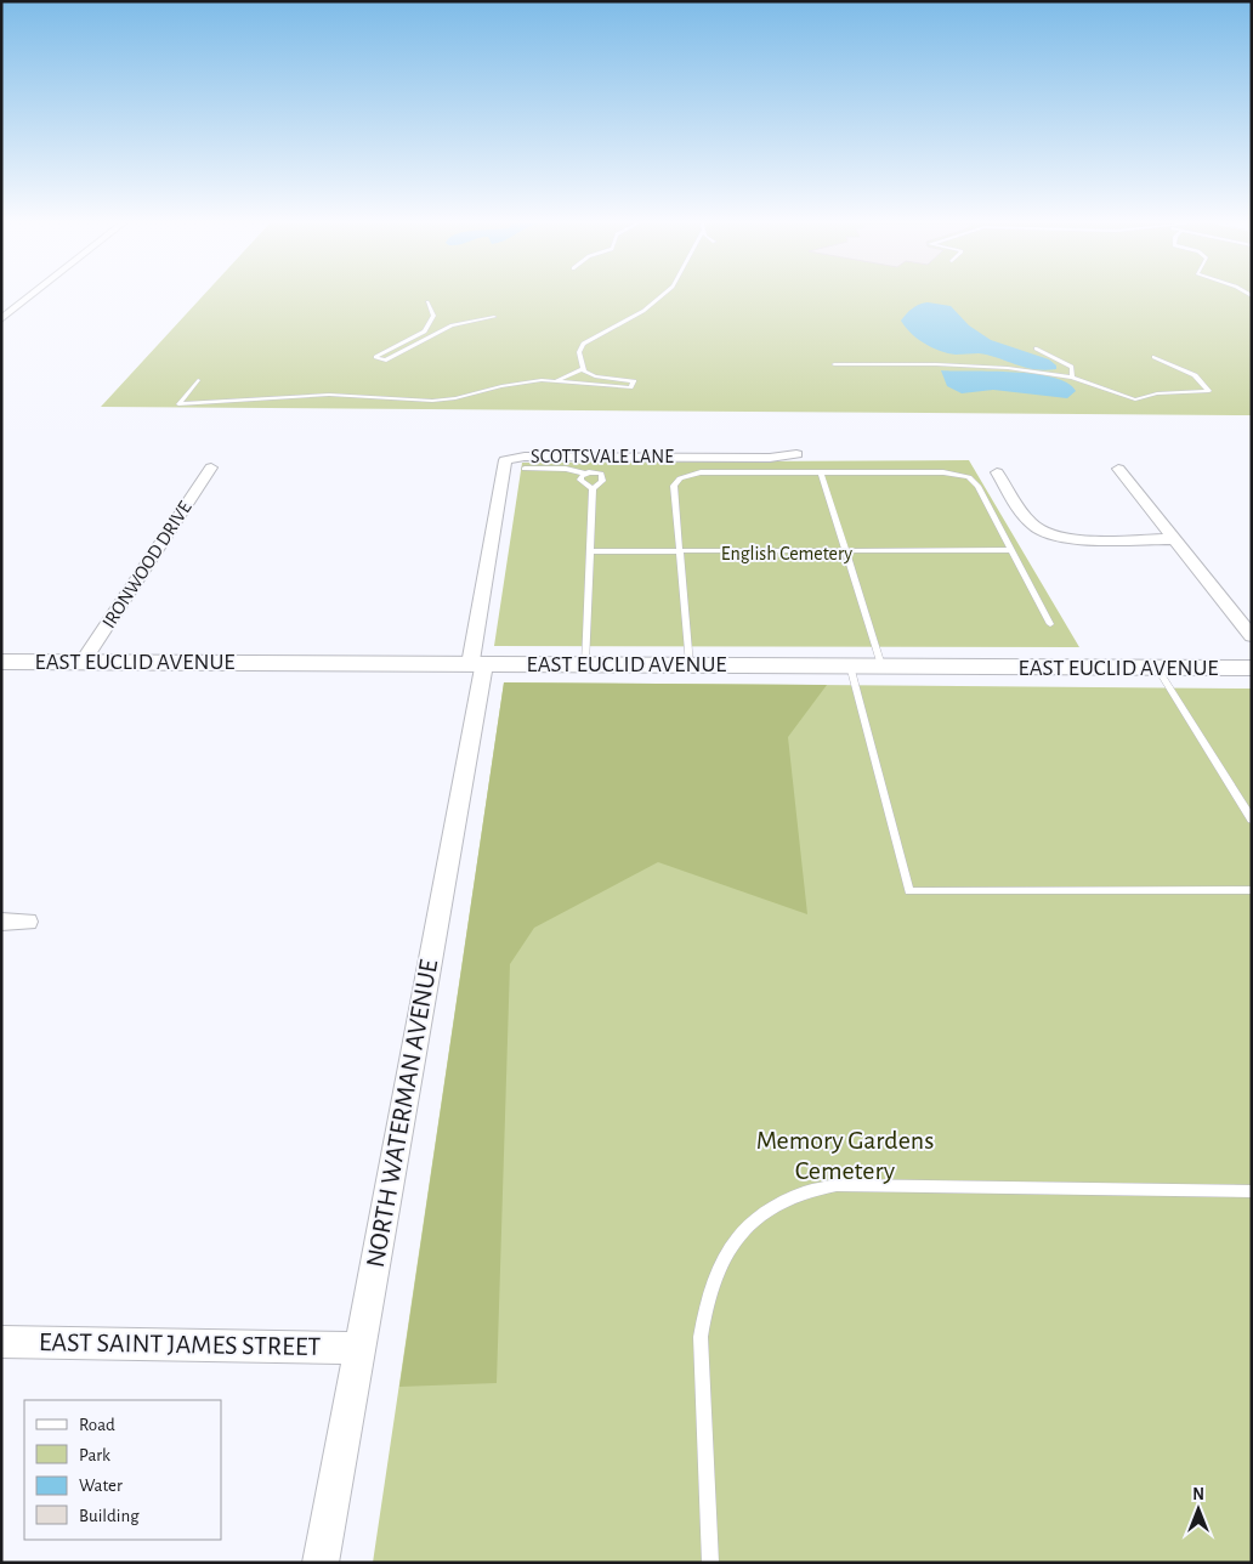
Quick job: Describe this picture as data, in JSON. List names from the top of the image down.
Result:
{
  "streets": {
    "main road": ["EAST EUCLID AVENUE"],
    "street": [
      "SCOTTSVALE LANE",
      "IRONWOOD DRIVE",
      "NORTH WATERMAN AVENUE",
      "EAST SAINT JAMES STREET"
    ]
  },
  "crossings": [
    ["SCOTTSVALE LANE", "EAST EUCLID AVENUE"],
    ["SCOTTSVALE LANE", "NORTH WATERMAN AVENUE"],
    ["IRONWOOD DRIVE", "EAST EUCLID AVENUE"],
    ["EAST EUCLID AVENUE", "NORTH WATERMAN AVENUE"],
    ["NORTH WATERMAN AVENUE", "EAST SAINT JAMES STREET"]
  ],
  "parks": ["English Cemetery", "Memory Gardens Cemetery"],
  "legend": [
    "Road",
    "Park",
    "Water",
    "Building"
  ],
  "north": "top"
}
